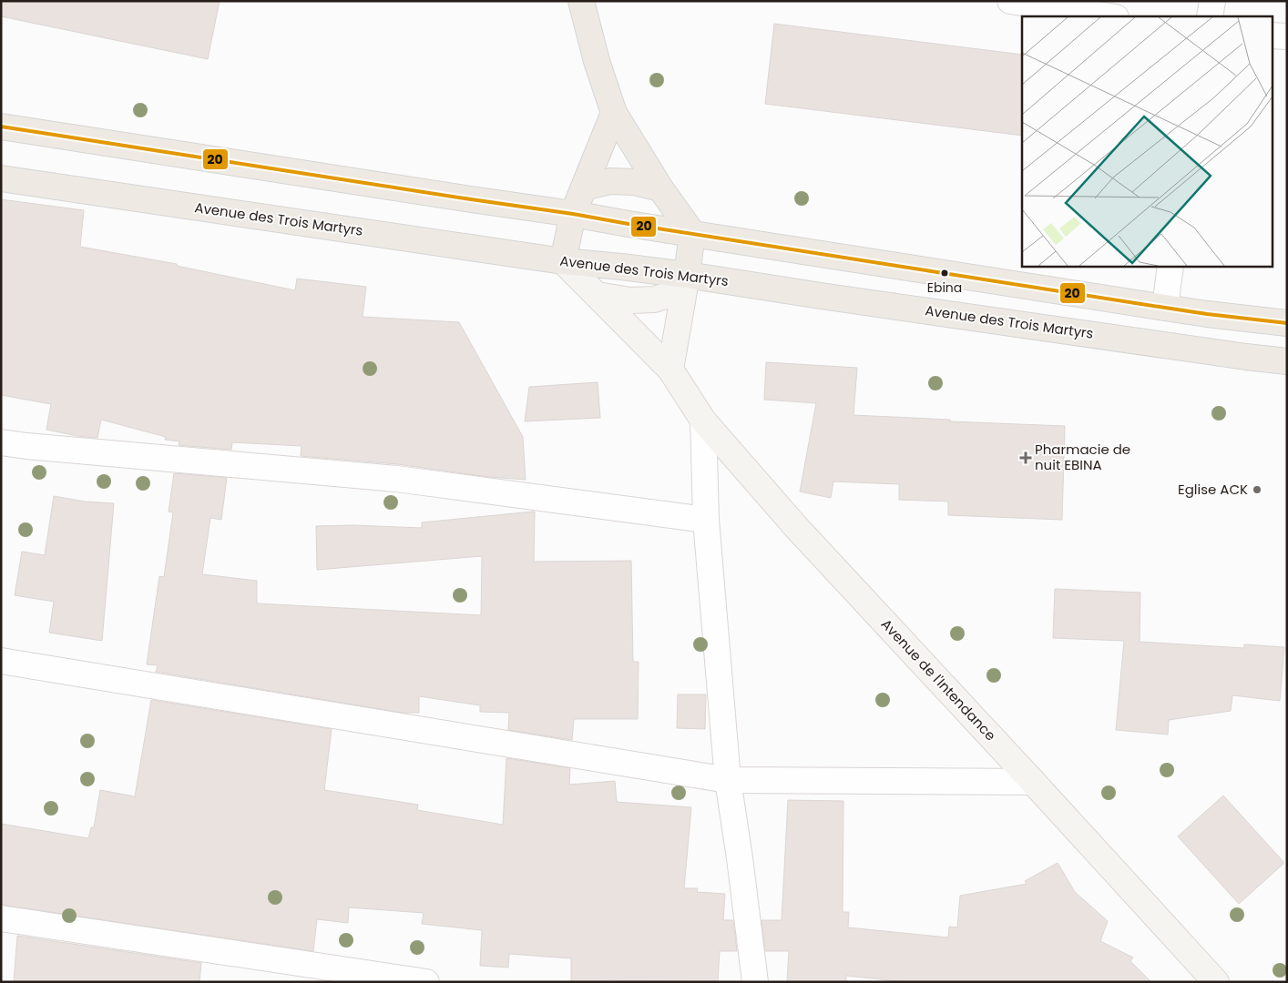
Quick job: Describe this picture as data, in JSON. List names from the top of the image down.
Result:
{
  "streets": {
    "main road": ["Avenue des Trois Martyrs"],
    "street": ["Avenue de l'Intendance"]
  },
  "crossings": [
    ["Avenue des Trois Martyrs", "Avenue de l'Intendance"]
  ],
  "places": {
    "other": ["Ebina", "Eglise ACK"],
    "health": ["Pharmacie de nuit EBINA"]
  },
  "lines": ["transit line 20"]
}
